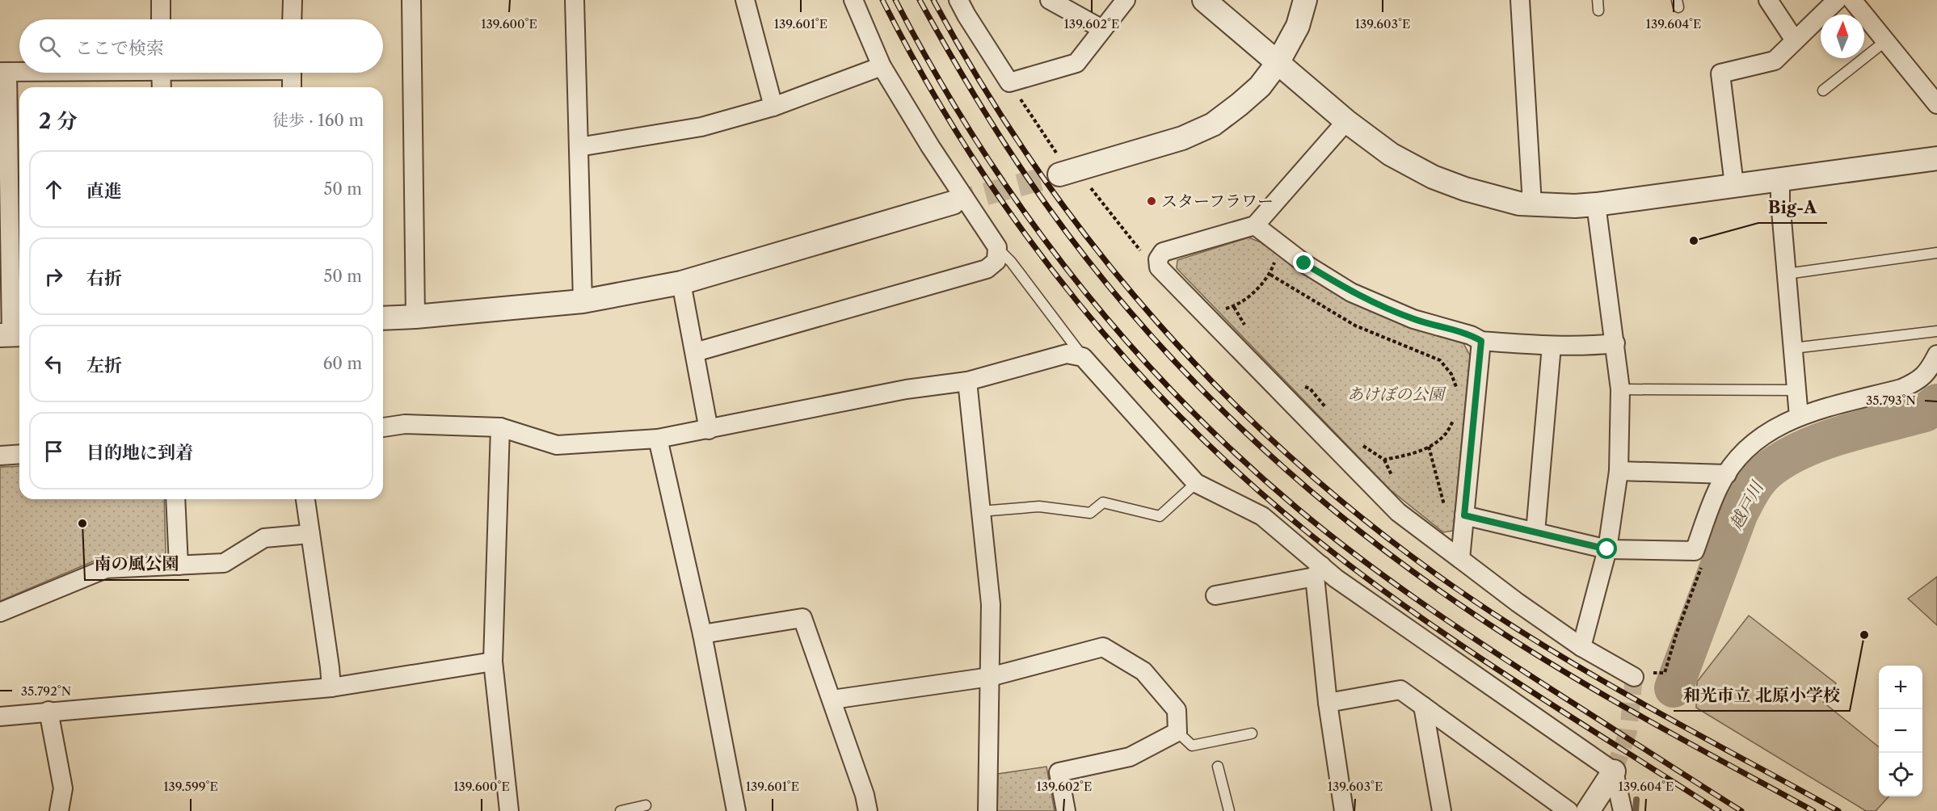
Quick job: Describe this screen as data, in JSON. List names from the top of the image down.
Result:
{
  "water": ["越戸川"],
  "parks": ["あけぼの公園"],
  "places": [
    "スターフラワー",
    "Big-A",
    "南の風公園",
    "和光市立 北原小学校"
  ],
  "north": "top",
  "page": {
    "search": "ここで検索",
    "heading": ["2 分", "徒歩 · 160 m"],
    "list": [
      ["直進", "50 m"],
      ["右折", "50 m"],
      ["左折", "60 m"],
      "目的地に到着"
    ],
    "map_buttons": ["+", "−"]
  },
  "coordinates": [
    "139.600°E",
    "139.601°E",
    "139.602°E",
    "139.603°E",
    "139.604°E",
    "35.793°N",
    "35.792°N",
    "139.599°E"
  ]
}
